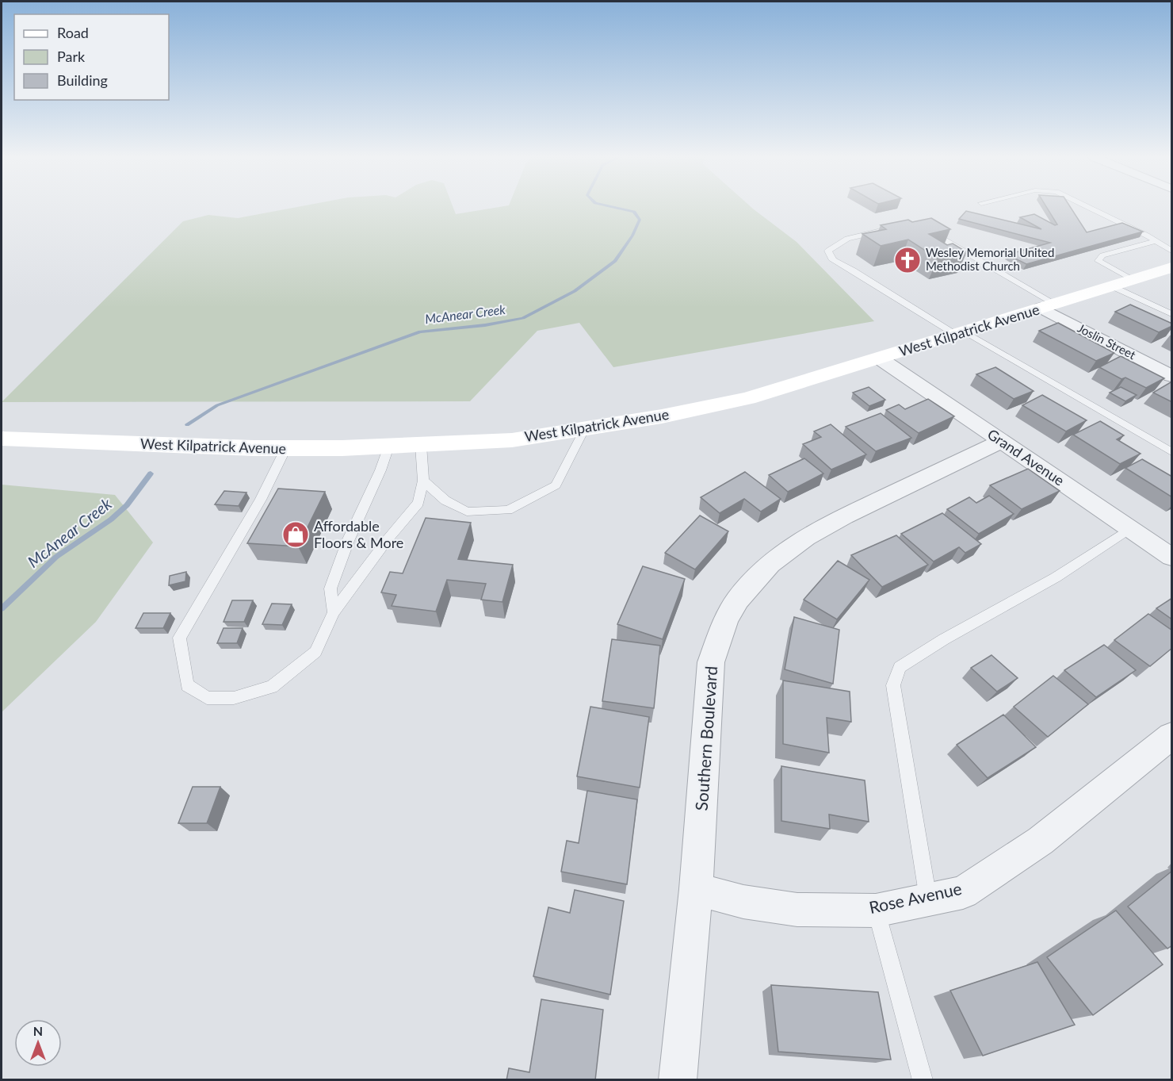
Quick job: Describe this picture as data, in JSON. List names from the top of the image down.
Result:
{
  "streets": {
    "main road": ["West Kilpatrick Avenue"],
    "street": [
      "Joslin Street",
      "Grand Avenue",
      "Southern Boulevard",
      "Rose Avenue"
    ]
  },
  "crossings": [
    ["West Kilpatrick Avenue", "Joslin Street"],
    ["West Kilpatrick Avenue", "Grand Avenue"],
    ["Grand Avenue", "Southern Boulevard"],
    ["Southern Boulevard", "Rose Avenue"]
  ],
  "water": ["McAnear Creek"],
  "places": {
    "church": ["Wesley Memorial United Methodist Church"],
    "shop": ["Affordable Floors & More"]
  },
  "legend": ["Road", "Park", "Building"],
  "north": "top"
}
